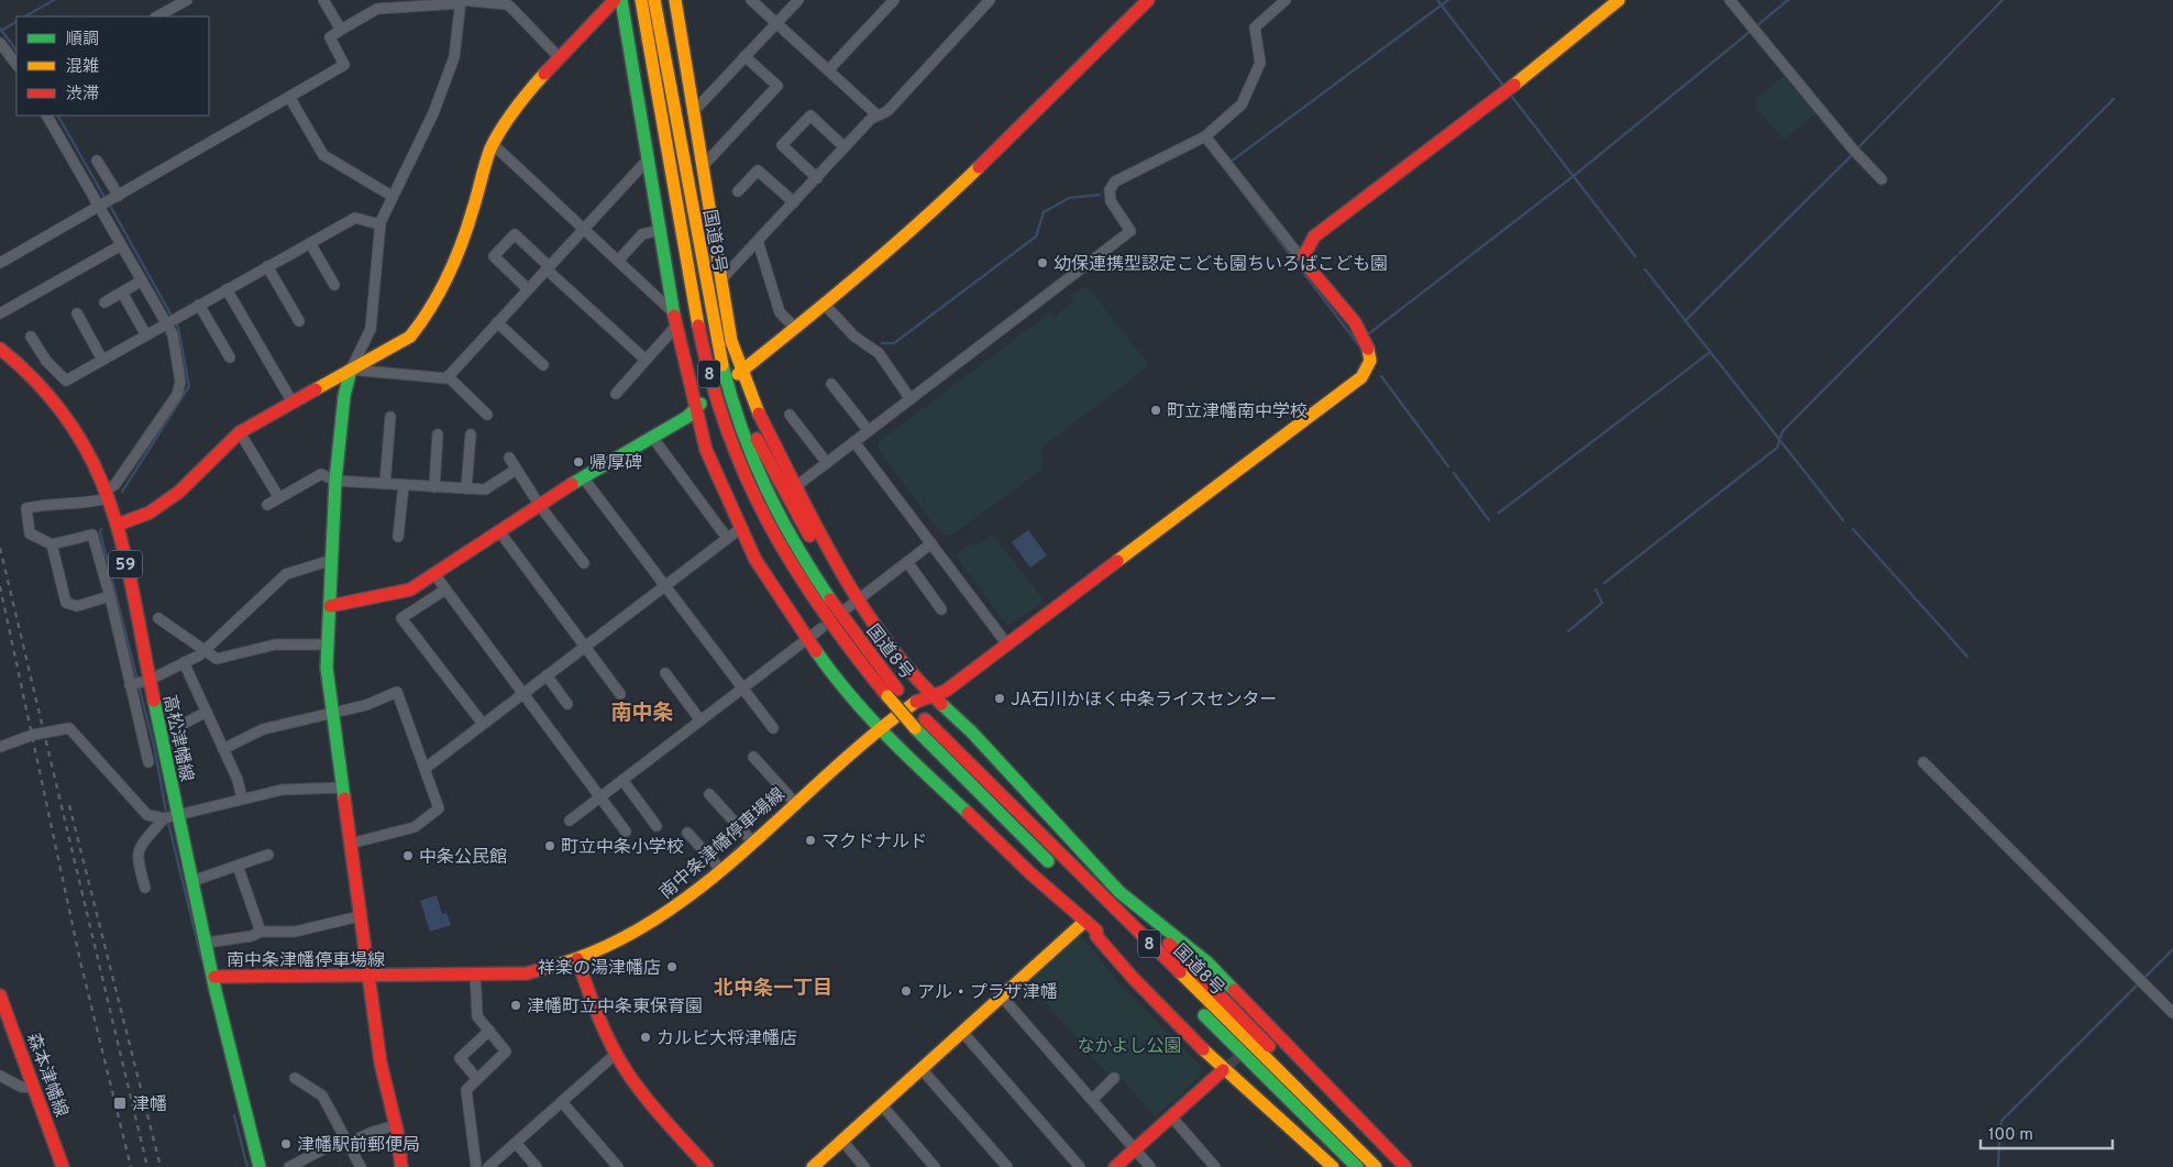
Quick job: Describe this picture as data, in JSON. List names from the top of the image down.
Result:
{
  "streets": {
    "main road": [
      "国道8号",
      "8",
      "59",
      "高松津幡線",
      "南中条津幡停車場線",
      "森本津幡線"
    ]
  },
  "crossings": [
    ["国道8号", "8"],
    ["高松津幡線", "南中条津幡停車場線"]
  ],
  "districts": ["南中条", "北中条一丁目"],
  "parks": ["なかよし公園"],
  "places": {
    "other": [
      "幼保連携型認定こども園ちいろばこども園",
      "町立津幡南中学校",
      "帰厚碑",
      "JA石川かほく中条ライスセンター",
      "マクドナルド",
      "町立中条小学校",
      "中条公民館",
      "祥楽の湯津幡店",
      "アル・プラザ津幡",
      "津幡町立中条東保育園",
      "カルビ大将津幡店",
      "津幡駅前郵便局"
    ],
    "transit": ["津幡"]
  },
  "legend": ["順調", "混雑", "渋滞"],
  "scale_bar": "100 m"
}
